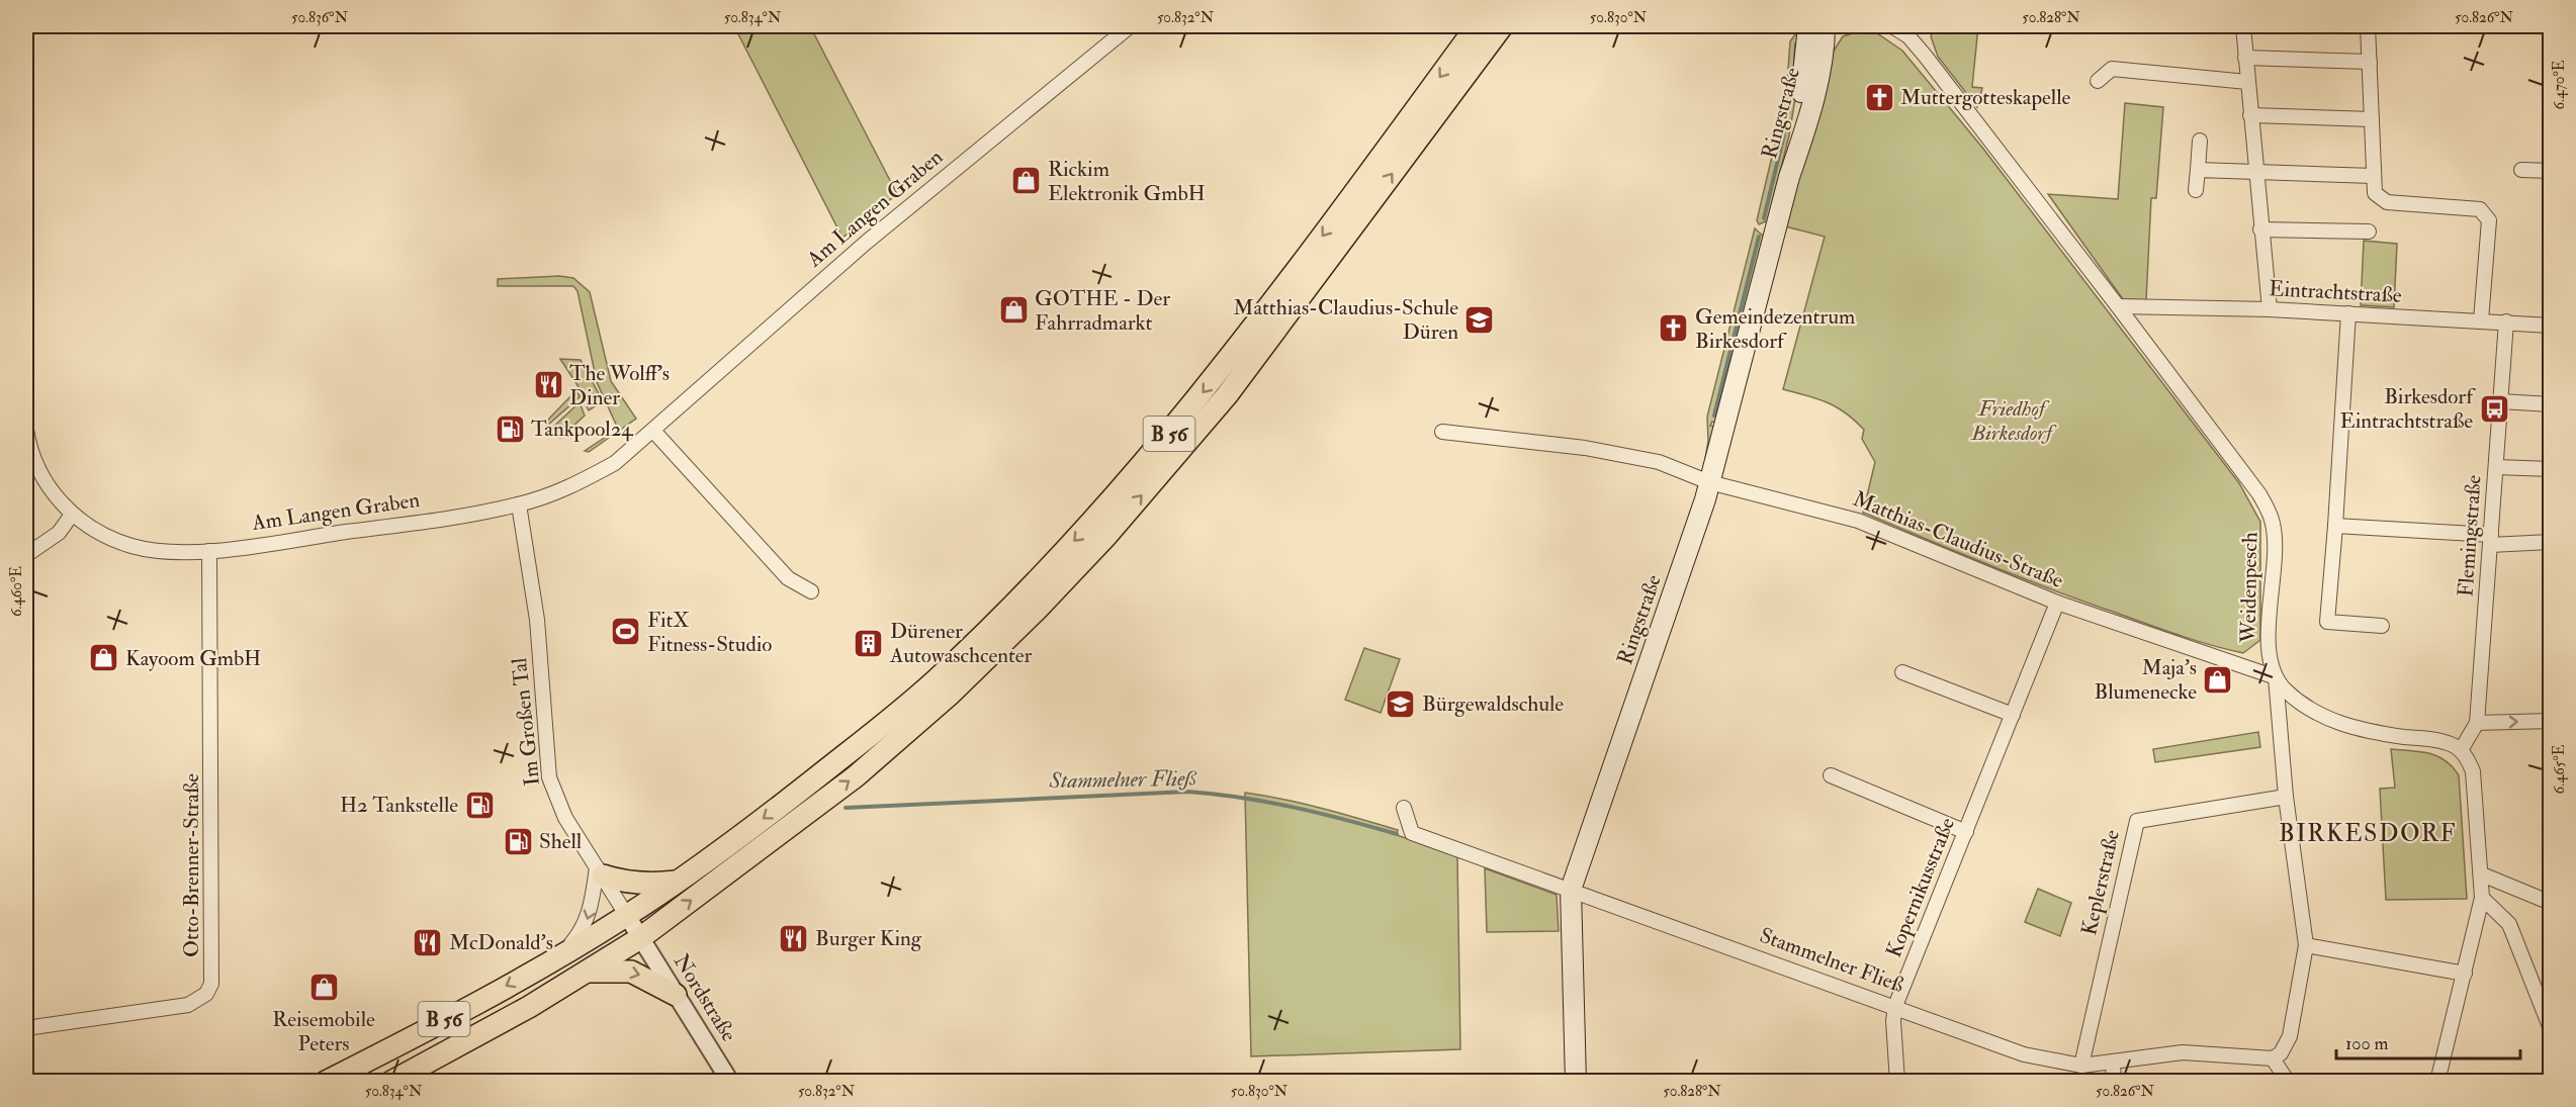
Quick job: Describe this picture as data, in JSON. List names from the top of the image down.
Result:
{
  "streets": {
    "main road": ["Ringstraße", "B 56"],
    "street": [
      "Am Langen Graben",
      "Eintrachtstraße",
      "Flemingstraße",
      "Matthias-Claudius-Straße",
      "Weidenpesch",
      "Im Großen Tal",
      "Otto-Brenner-Straße",
      "Keplerstraße",
      "Kopernikusstraße",
      "Stammelner Fließ",
      "Nordstraße"
    ]
  },
  "crossings": [
    ["Ringstraße", "Matthias-Claudius-Straße"],
    ["Ringstraße", "Stammelner Fließ"],
    ["Am Langen Graben", "Im Großen Tal"],
    ["Am Langen Graben", "Otto-Brenner-Straße"],
    ["Eintrachtstraße", "Flemingstraße"],
    ["Eintrachtstraße", "Weidenpesch"],
    ["B 56", "Im Großen Tal"],
    ["B 56", "Nordstraße"],
    ["Matthias-Claudius-Straße", "Weidenpesch"],
    ["Matthias-Claudius-Straße", "Kopernikusstraße"],
    ["Weidenpesch", "Keplerstraße"],
    ["Weidenpesch", "Stammelner Fließ"],
    ["Im Großen Tal", "Nordstraße"],
    ["Keplerstraße", "Stammelner Fließ"],
    ["Kopernikusstraße", "Stammelner Fließ"]
  ],
  "districts": ["BIRKESDORF"],
  "water": ["Stammelner Fließ"],
  "parks": ["Friedhof Birkesdorf"],
  "places": {
    "church": ["Muttergotteskapelle", "Gemeindezentrum Birkesdorf"],
    "shop": [
      "Rickim Elektronik GmbH",
      "GOTHE - Der Fahrradmarkt",
      "Kayoom GmbH",
      "Maja's Blumenecke",
      "Reisemobile Peters"
    ],
    "school or university": ["Matthias-Claudius-Schule Düren", "Bürgewaldschule"],
    "restaurant": ["The Wolff's Diner", "Burger King", "McDonald's"],
    "bus stop": ["Birkesdorf Eintrachtstraße"],
    "fuel station": ["Tankpool24", "H2 Tankstelle", "Shell"],
    "sports": ["FitX Fitness-Studio"],
    "building": ["Dürener Autowaschcenter"]
  },
  "scale_bar": "100 m",
  "coordinates": [
    "50.836°N",
    "50.834°N",
    "50.832°N",
    "50.830°N",
    "50.828°N",
    "50.826°N",
    "6.470°E",
    "6.460°E",
    "6.465°E"
  ]
}
